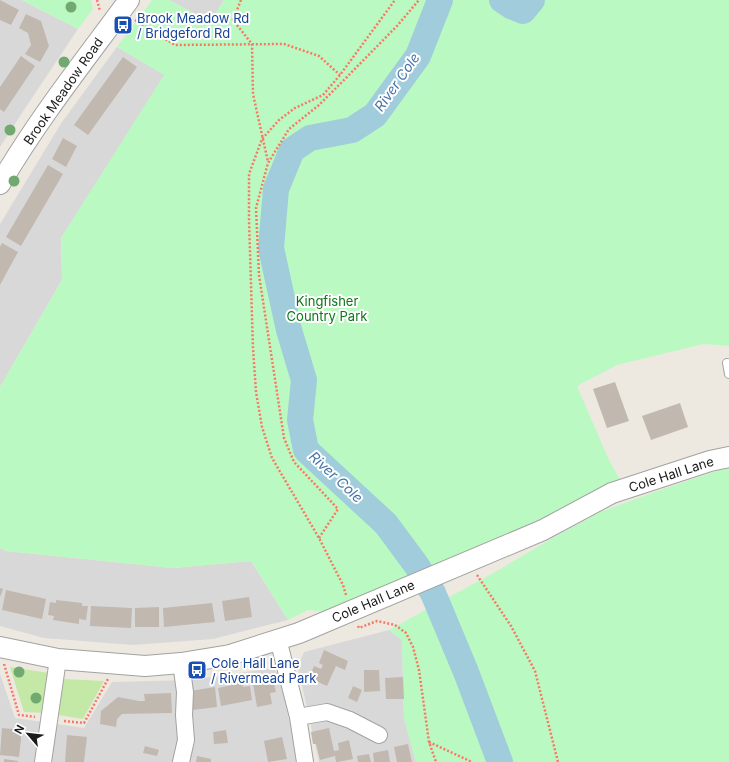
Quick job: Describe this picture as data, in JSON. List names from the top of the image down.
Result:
{
  "streets": {
    "street": ["Brook Meadow Road", "Cole Hall Lane"]
  },
  "water": ["River Cole"],
  "parks": ["Kingfisher Country Park"],
  "places": {
    "bus stop": ["Brook Meadow Rd / Bridgeford Rd", "Cole Hall Lane / Rivermead Park"]
  },
  "north": "top left"
}
